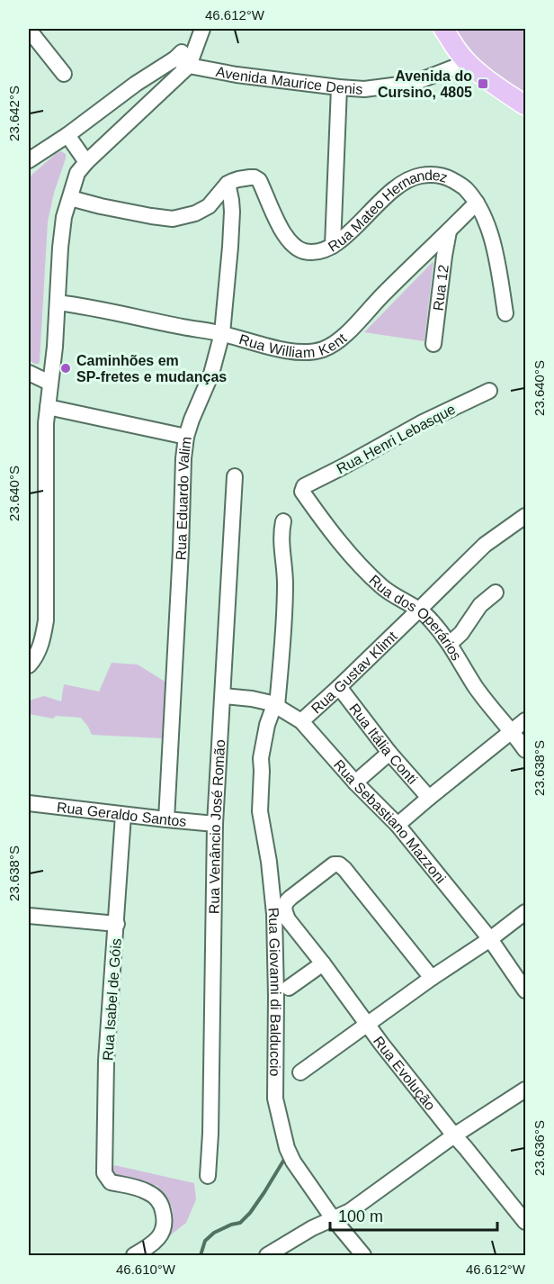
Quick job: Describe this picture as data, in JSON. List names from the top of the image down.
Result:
{
  "streets": {
    "street": [
      "Avenida Maurice Denis",
      "Rua Mateo Hernandez",
      "Rua 12",
      "Rua William Kent",
      "Rua Henri Lebasque",
      "Rua Eduardo Valim",
      "Rua dos Operários",
      "Rua Gustav Klimt",
      "Rua Itália Conti",
      "Rua Geraldo Santos",
      "Rua Sebastiano Mazzoni",
      "Rua Venâncio José Romão",
      "Rua Giovanni di Balduccio",
      "Rua Isabel de Góis",
      "Rua Evolução"
    ]
  },
  "crossings": [
    ["Rua Mateo Hernandez", "Rua William Kent"],
    ["Rua Mateo Hernandez", "Rua Eduardo Valim"],
    ["Rua 12", "Rua William Kent"],
    ["Rua William Kent", "Rua Eduardo Valim"],
    ["Rua Henri Lebasque", "Rua dos Operários"],
    ["Rua Eduardo Valim", "Rua Geraldo Santos"],
    ["Rua dos Operários", "Rua Gustav Klimt"],
    ["Rua Gustav Klimt", "Rua Itália Conti"],
    ["Rua Gustav Klimt", "Rua Sebastiano Mazzoni"],
    ["Rua Geraldo Santos", "Rua Venâncio José Romão"],
    ["Rua Geraldo Santos", "Rua Isabel de Góis"],
    ["Rua Sebastiano Mazzoni", "Rua Venâncio José Romão"],
    ["Rua Sebastiano Mazzoni", "Rua Giovanni di Balduccio"],
    ["Rua Giovanni di Balduccio", "Rua Evolução"]
  ],
  "places": {
    "transit": ["Avenida do Cursino, 4805"],
    "other": ["Caminhões em SP-fretes e mudanças"]
  },
  "scale_bar": "100 m",
  "coordinates": [
    "46.612°W",
    "23.642°S",
    "23.640°S",
    "23.638°S",
    "23.636°S",
    "46.610°W"
  ]
}
